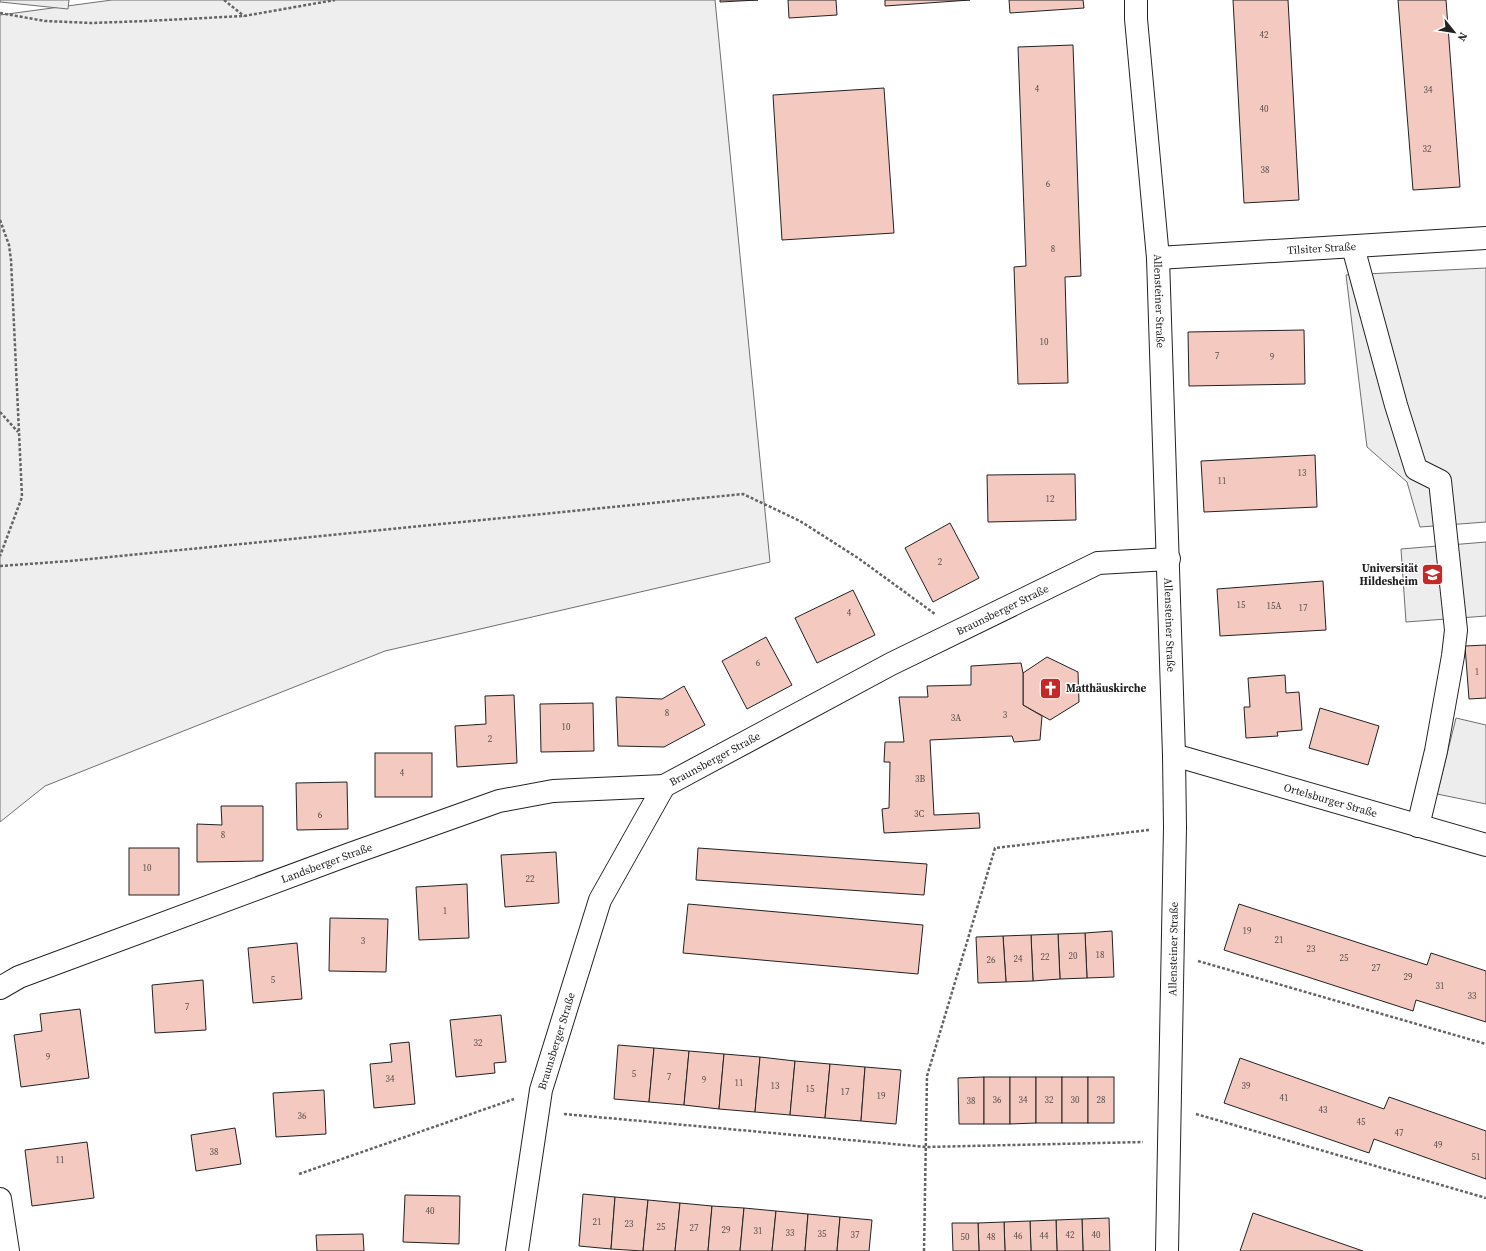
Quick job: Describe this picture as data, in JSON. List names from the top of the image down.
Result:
{
  "streets": {
    "street": [
      "Tilsiter Straße",
      "Allensteiner Straße",
      "Braunsberger Straße",
      "Ortelsburger Straße",
      "Landsberger Straße"
    ]
  },
  "crossings": [
    ["Tilsiter Straße", "Allensteiner Straße"],
    ["Allensteiner Straße", "Braunsberger Straße"],
    ["Allensteiner Straße", "Ortelsburger Straße"],
    ["Braunsberger Straße", "Landsberger Straße"]
  ],
  "places": {
    "school or university": ["Universität Hildesheim"],
    "church": ["Matthäuskirche"]
  },
  "house_numbers": [
    "42",
    "4",
    "34",
    "40",
    "32",
    "38",
    "6",
    "8",
    "10",
    "7",
    "9",
    "13",
    "11",
    "12",
    "2",
    "15",
    "15A",
    "17",
    "4",
    "6",
    "1",
    "8",
    "3",
    "3A",
    "10",
    "2",
    "4",
    "3B",
    "3C",
    "6",
    "8",
    "10",
    "22",
    "1",
    "19",
    "21",
    "3",
    "23",
    "18",
    "20",
    "22",
    "25",
    "24",
    "26",
    "27",
    "29",
    "5",
    "31",
    "33",
    "7",
    "32",
    "9",
    "5",
    "7",
    "34",
    "9",
    "11",
    "13",
    "39",
    "15",
    "17",
    "19",
    "41",
    "36",
    "34",
    "32",
    "30",
    "28",
    "38",
    "43",
    "36",
    "45",
    "47",
    "49",
    "38",
    "51",
    "11",
    "40",
    "21",
    "23",
    "25",
    "27",
    "29",
    "31",
    "33",
    "35",
    "37",
    "42",
    "40",
    "46",
    "44",
    "50",
    "48"
  ],
  "north": "bottom right"
}
